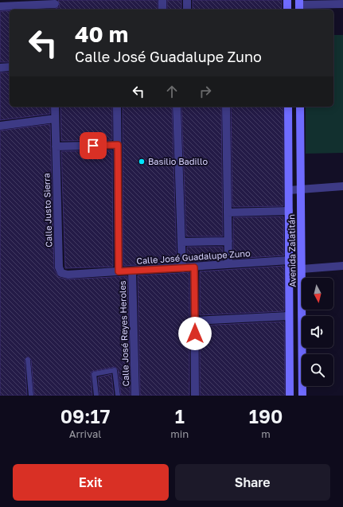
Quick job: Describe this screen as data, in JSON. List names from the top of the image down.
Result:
{
  "streets": {
    "street": [
      "Calle Justo Sierra",
      "Avenida Zalatitán",
      "Calle José Guadalupe Zuno",
      "Calle José Reyes Heroles"
    ]
  },
  "crossings": [
    ["Calle Justo Sierra", "Calle José Guadalupe Zuno"],
    ["Avenida Zalatitán", "Calle José Guadalupe Zuno"],
    ["Calle José Guadalupe Zuno", "Calle José Reyes Heroles"]
  ],
  "places": ["Basilio Badillo"],
  "north": "bottom",
  "page": {
    "turn": ["40 m", "Calle José Guadalupe Zuno"],
    "eta": [
      "09:17",
      "Arrival",
      "1",
      "min",
      "190",
      "m"
    ],
    "buttons": ["Exit", "Share"]
  }
}
